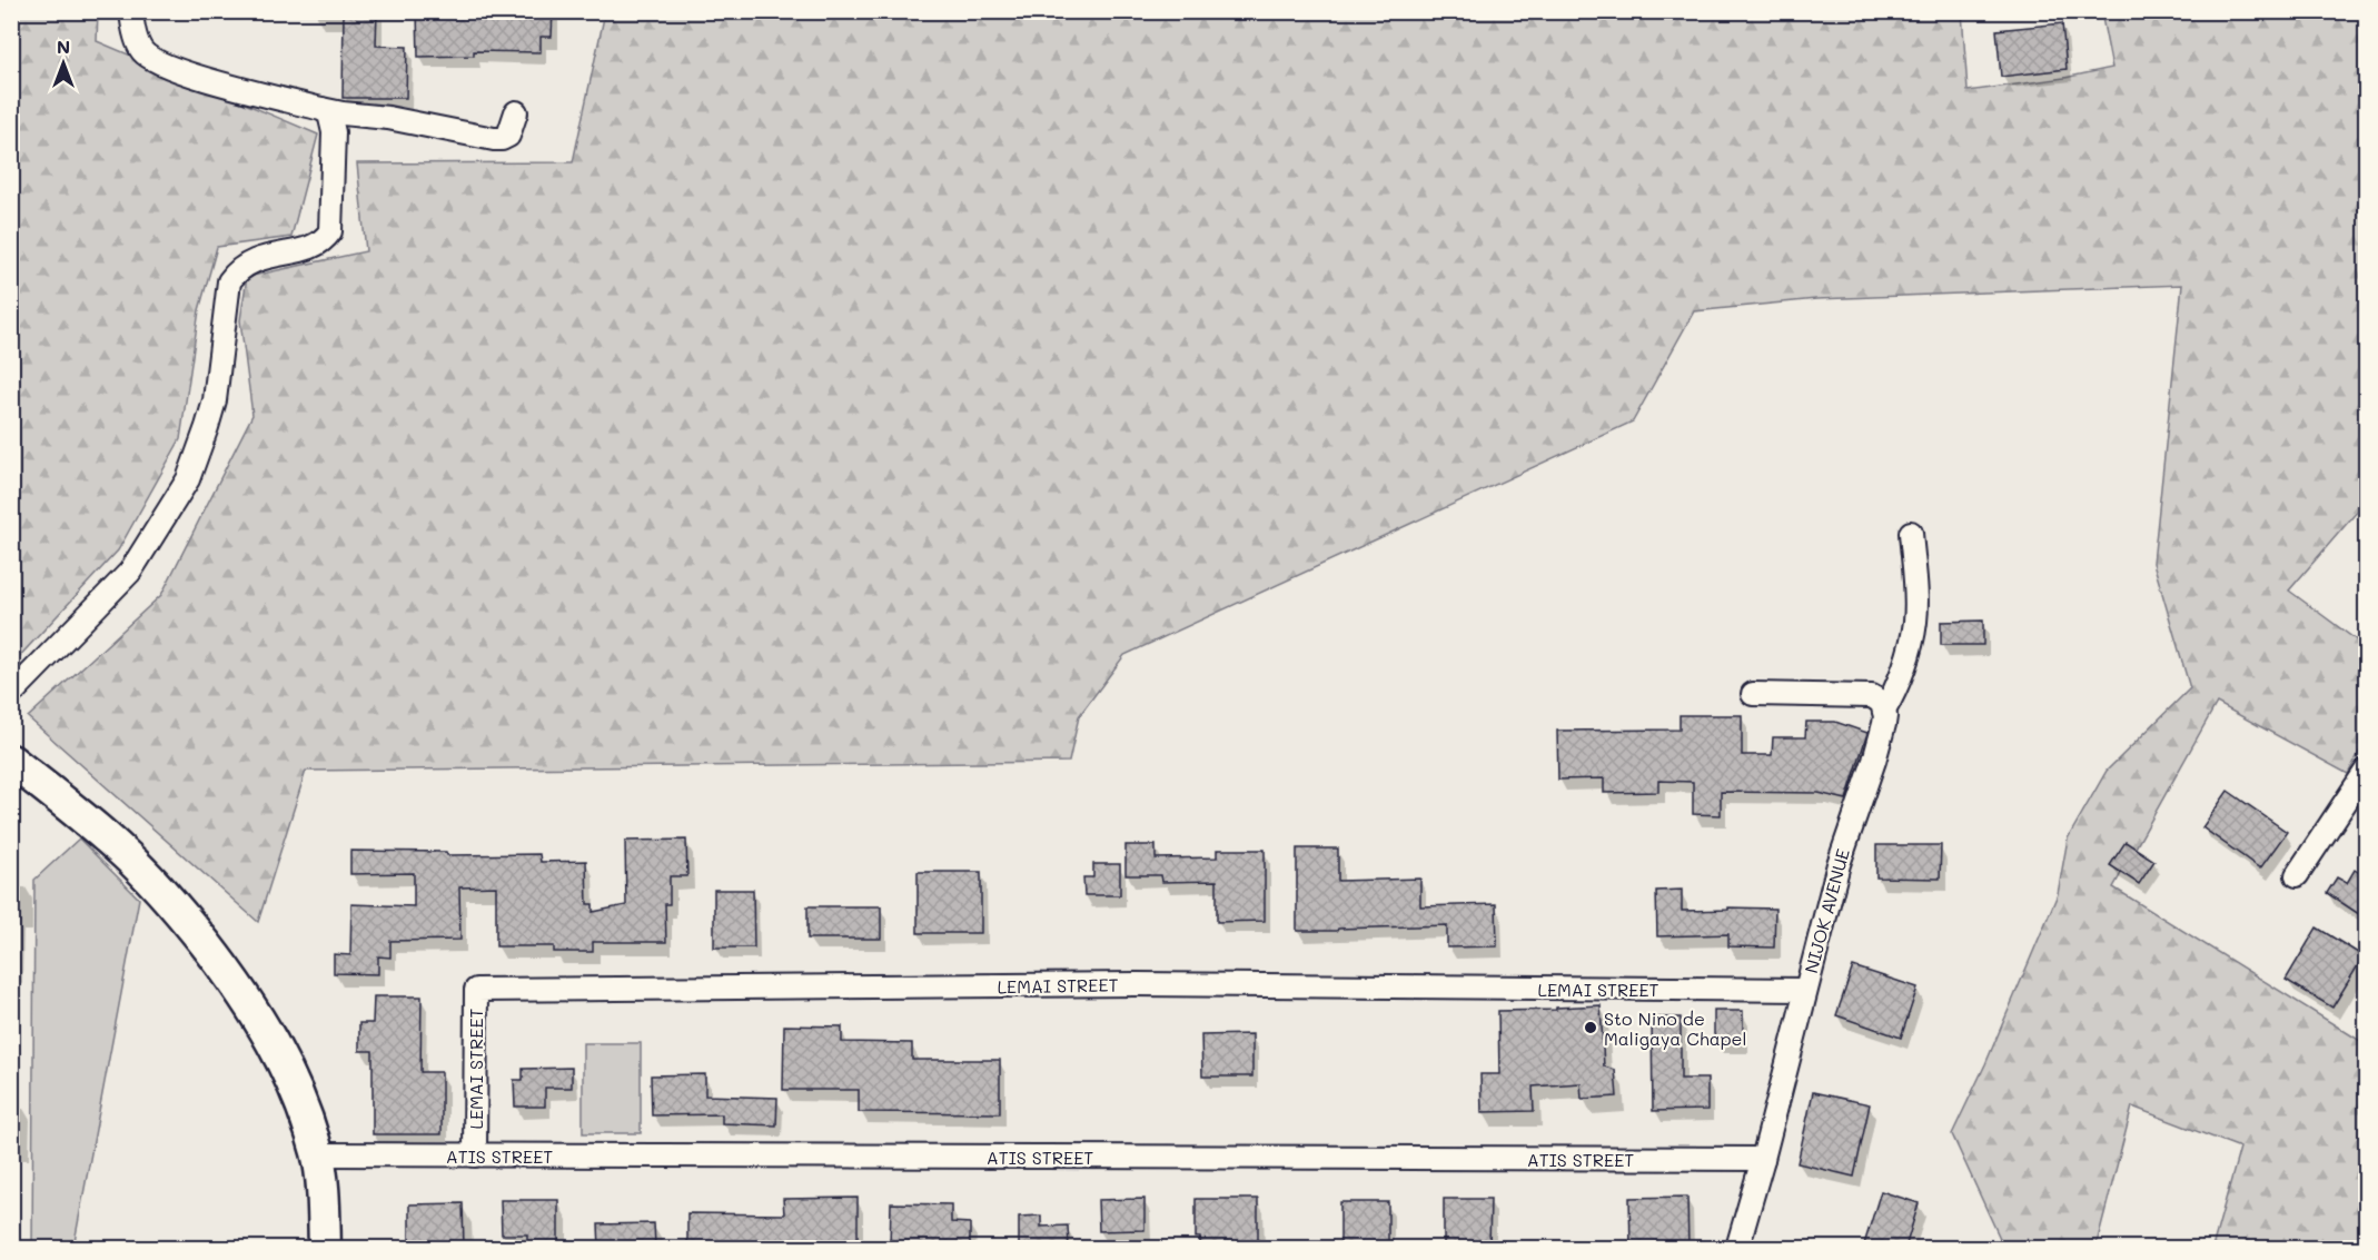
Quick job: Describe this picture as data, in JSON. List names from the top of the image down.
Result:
{
  "streets": {
    "street": ["NIJOK AVENUE", "LEMAI STREET", "ATIS STREET"]
  },
  "crossings": [
    ["NIJOK AVENUE", "LEMAI STREET"],
    ["NIJOK AVENUE", "ATIS STREET"],
    ["LEMAI STREET", "ATIS STREET"]
  ],
  "places": ["Sto Nino de Maligaya Chapel"],
  "north": "top"
}
